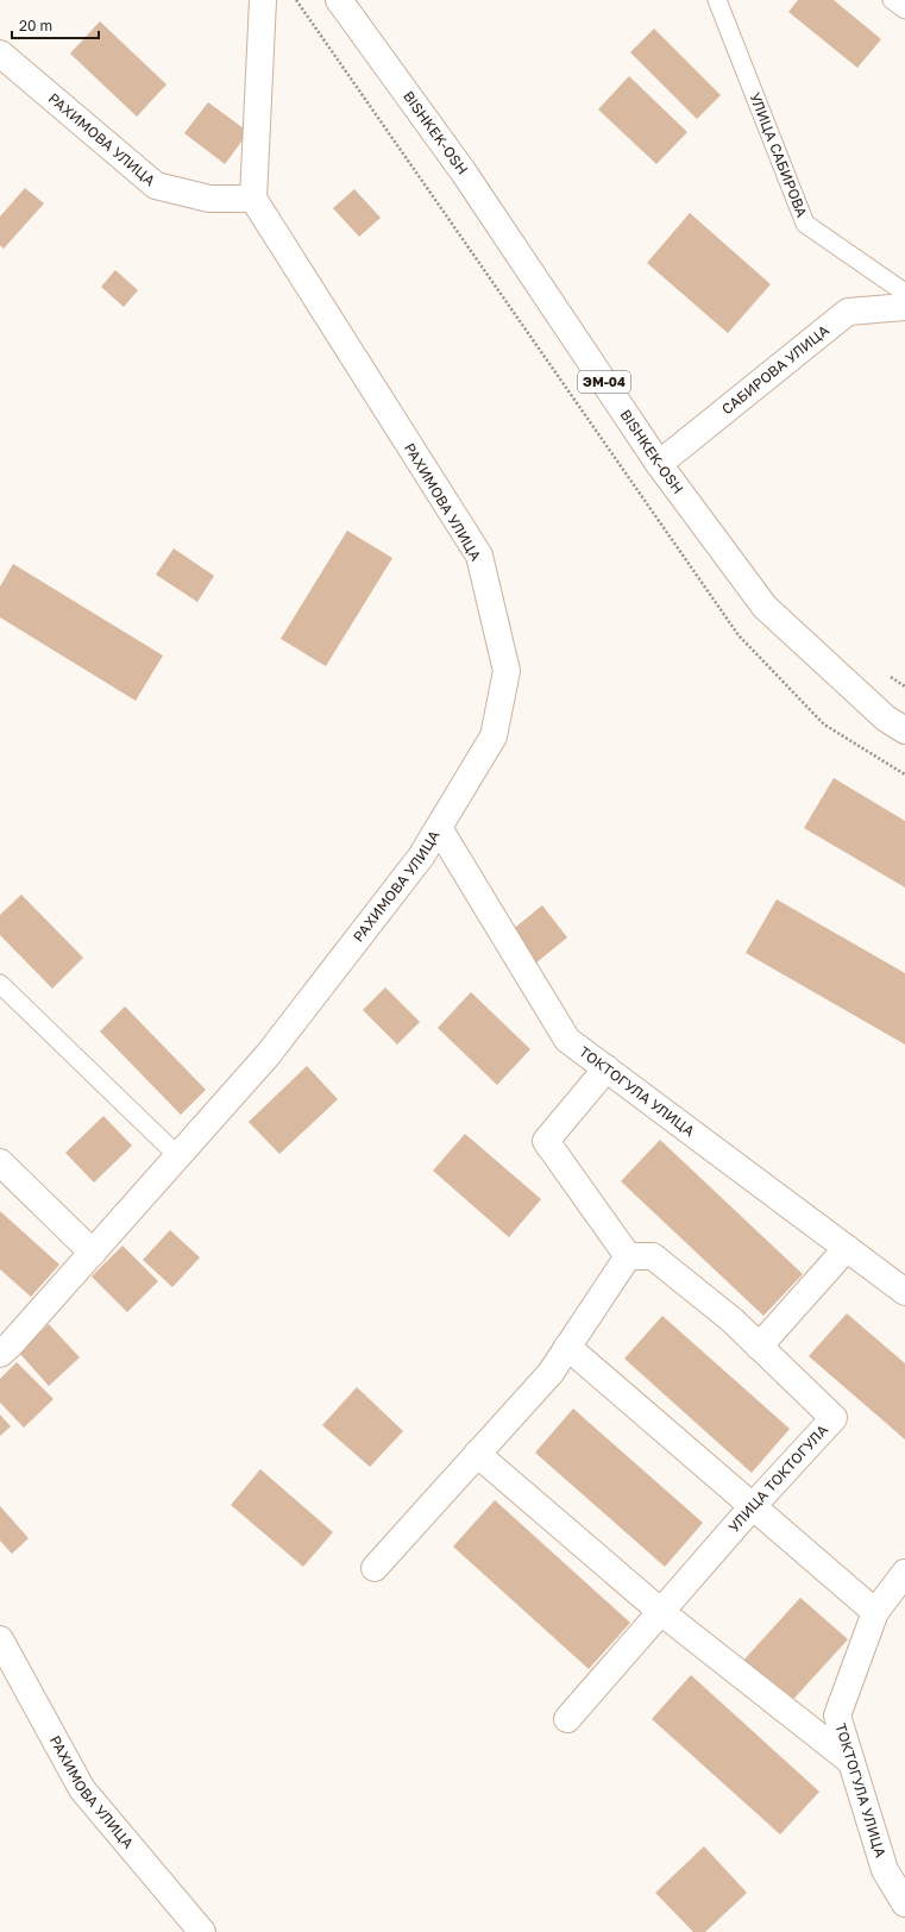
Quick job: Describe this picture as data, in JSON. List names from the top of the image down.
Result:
{
  "streets": {
    "main road": [
      "BISHKEK-OSH",
      "РАХИМОВА УЛИЦА",
      "САБИРОВА УЛИЦА",
      "ЭМ-04",
      "ТОКТОГУЛА УЛИЦА",
      "УЛИЦА ТОКТОГУЛА"
    ],
    "lane": ["УЛИЦА САБИРОВА"]
  },
  "crossings": [
    ["BISHKEK-OSH", "САБИРОВА УЛИЦА"],
    ["РАХИМОВА УЛИЦА", "ТОКТОГУЛА УЛИЦА"]
  ],
  "scale_bar": "20 m"
}
